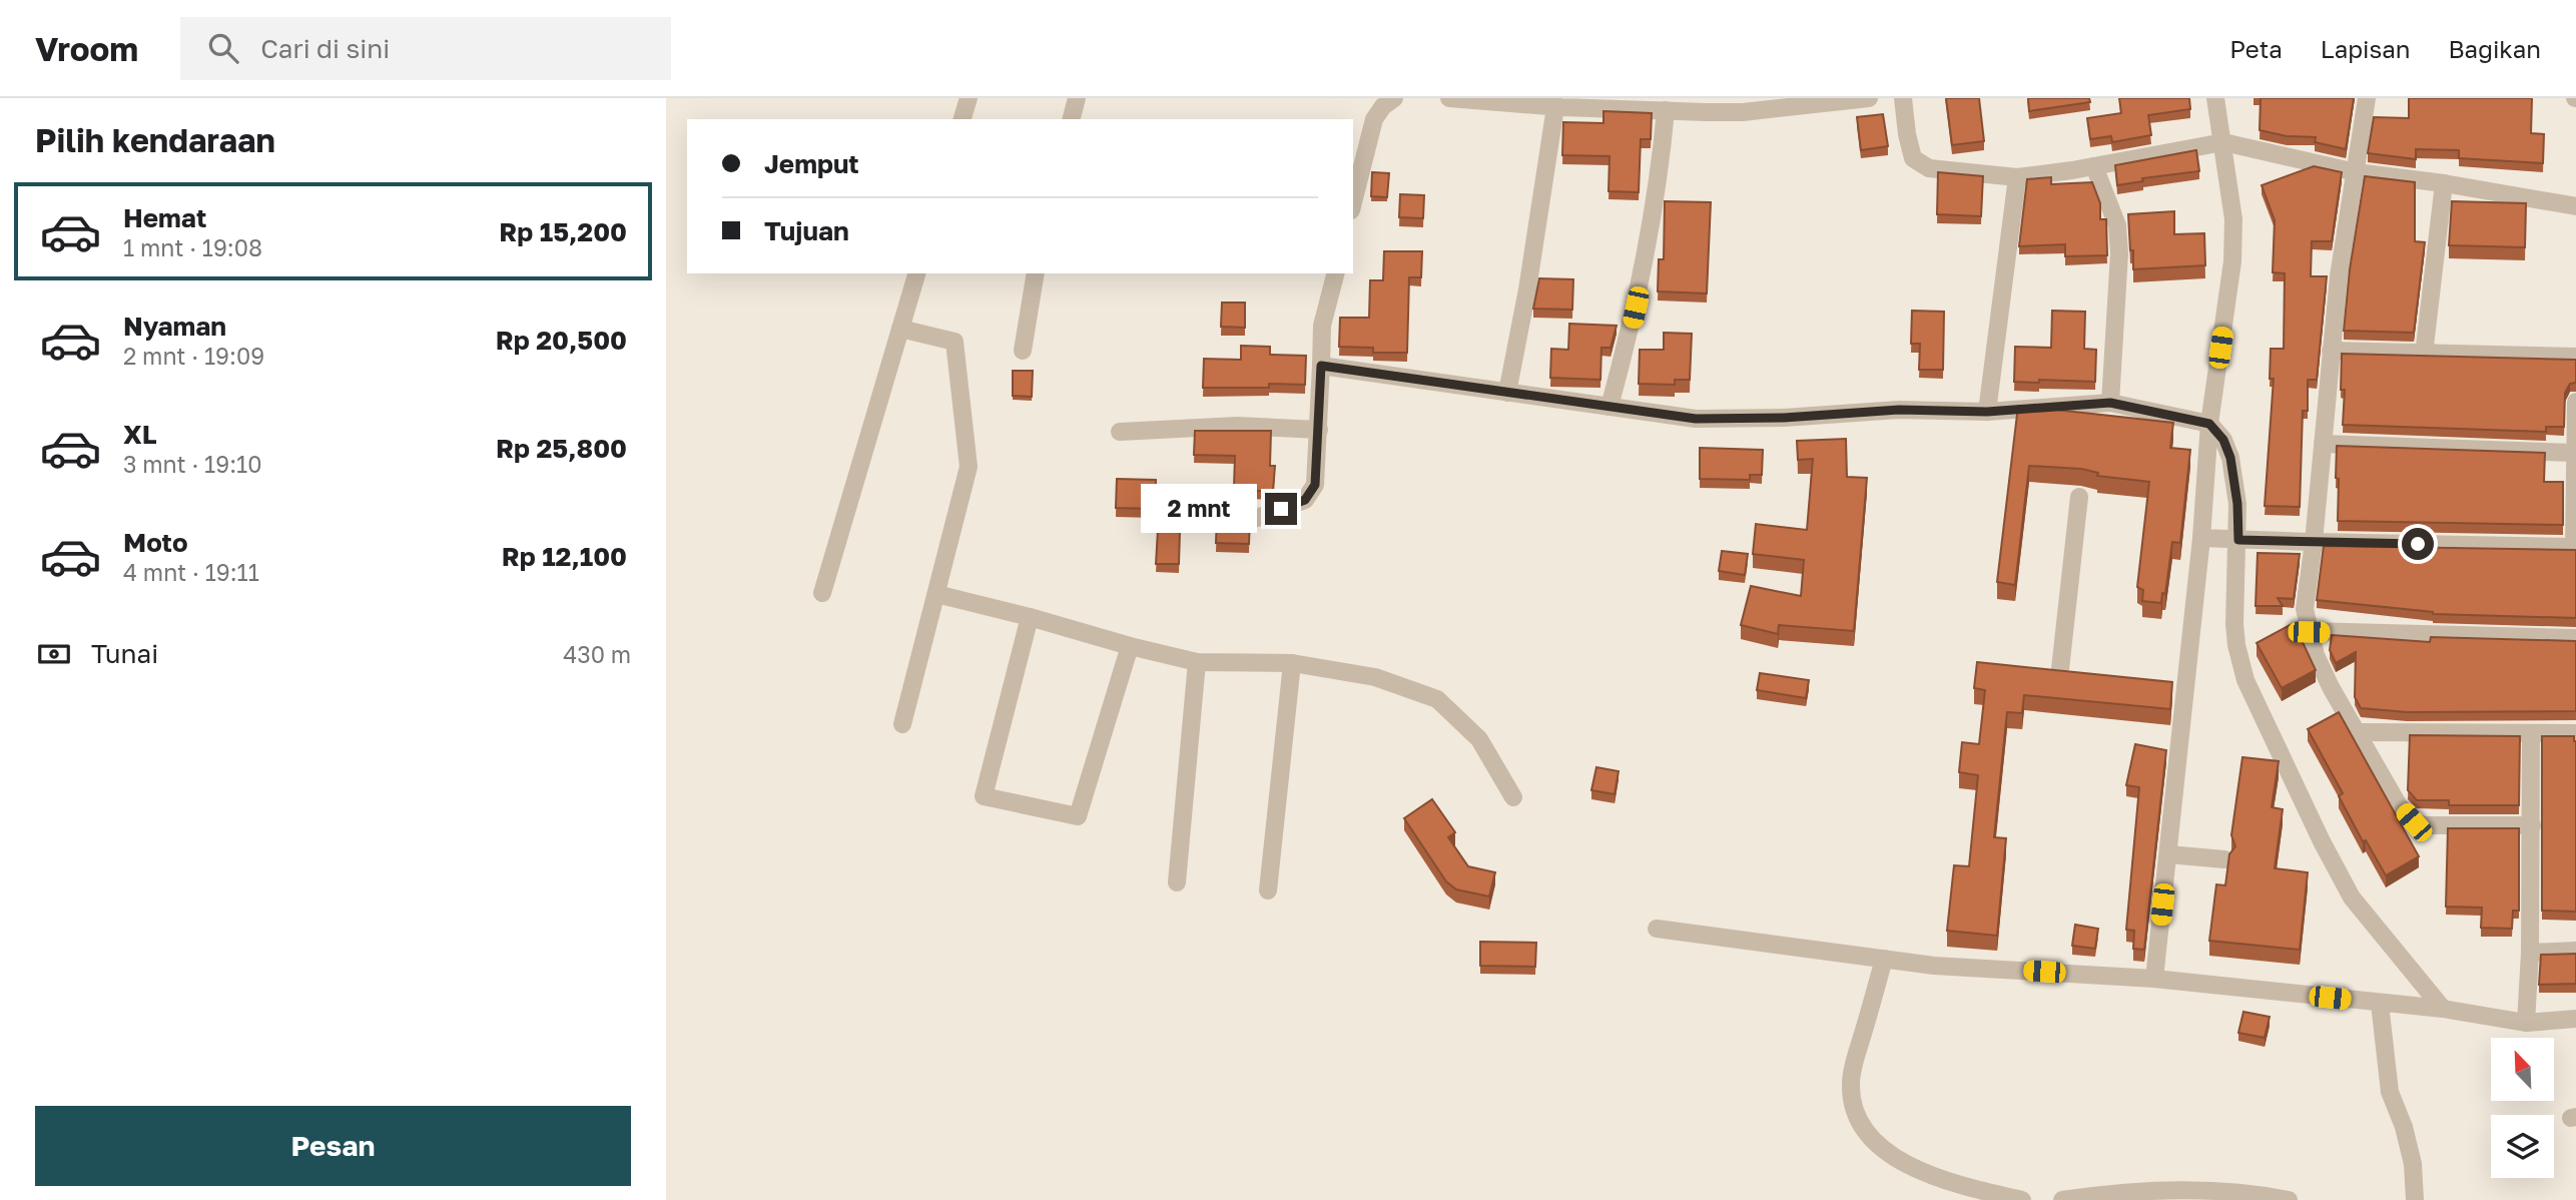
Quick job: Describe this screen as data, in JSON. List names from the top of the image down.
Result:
{
  "north": "top left",
  "page": {
    "header": "Vroom",
    "search": "Cari di sini",
    "nav": ["Peta", "Lapisan", "Bagikan"],
    "heading": "Pilih kendaraan",
    "banner": ["Jemput", "Tujuan"],
    "list": [
      {
        "name": "Hemat",
        "note": "1 mnt · 19:08",
        "value": "Rp 15,200"
      },
      {
        "name": "Nyaman",
        "note": "2 mnt · 19:09",
        "value": "Rp 20,500"
      },
      {
        "name": "XL",
        "note": "3 mnt · 19:10",
        "value": "Rp 25,800"
      },
      {
        "name": "Moto",
        "note": "4 mnt · 19:11",
        "value": "Rp 12,100"
      }
    ],
    "bubble": "2 mnt",
    "pay": ["Tunai", "430 m"],
    "buttons": "Pesan"
  }
}
